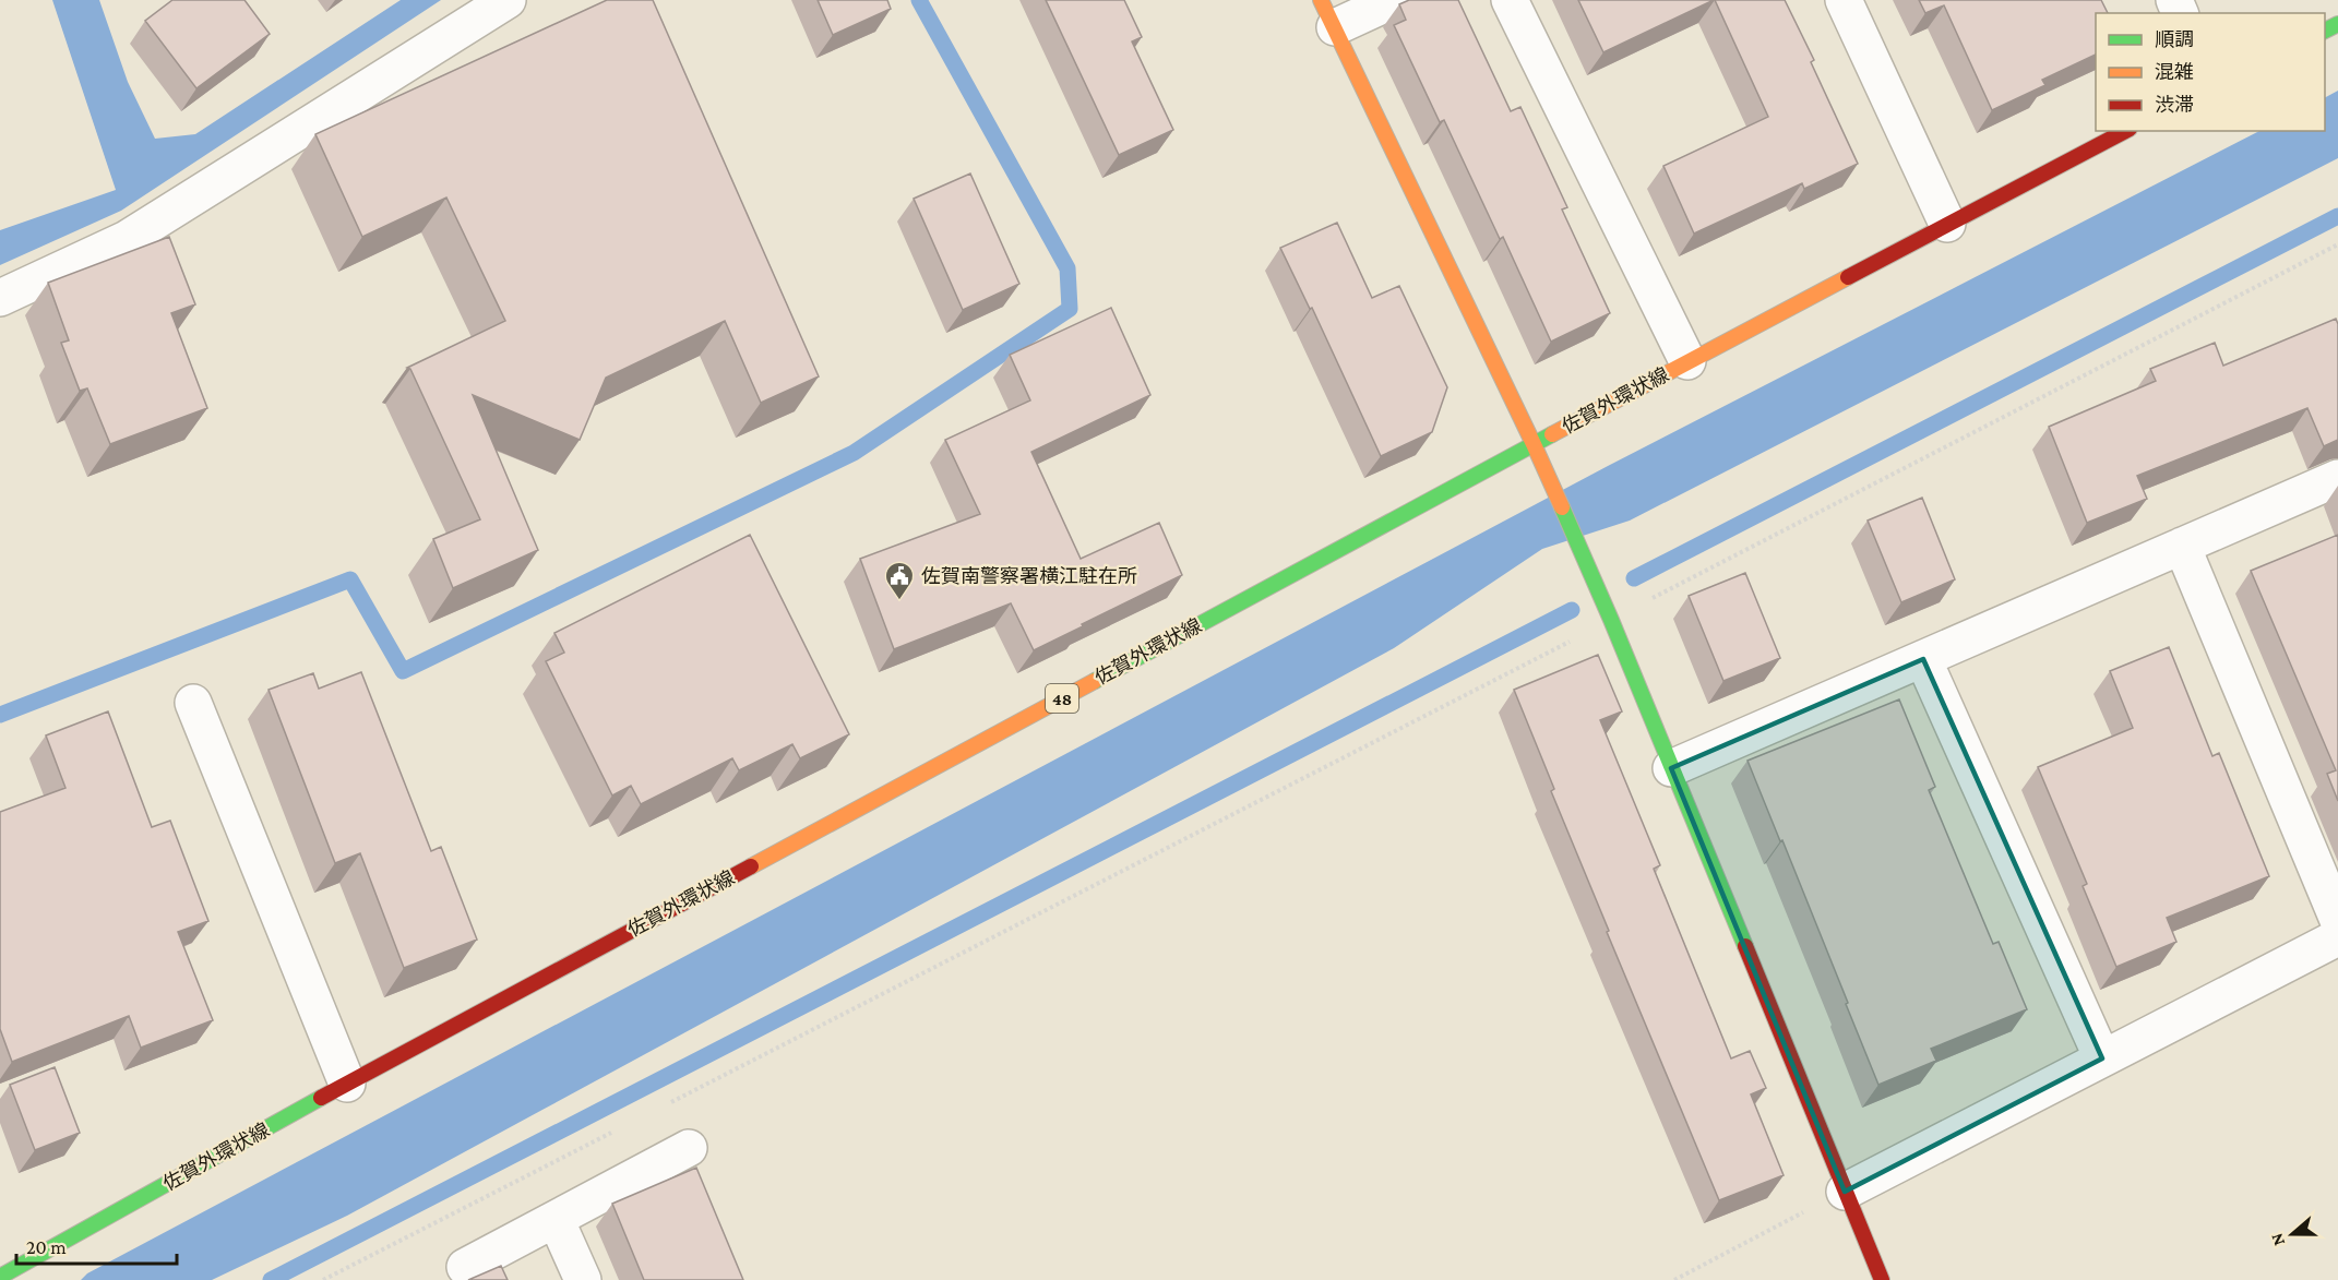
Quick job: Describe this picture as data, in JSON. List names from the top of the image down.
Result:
{
  "streets": {
    "main road": ["佐賀外環状線", "48"]
  },
  "places": {
    "public building": ["佐賀南警察署横江駐在所"]
  },
  "legend": ["順調", "混雑", "渋滞"],
  "scale_bar": "20 m",
  "north": "left"
}
